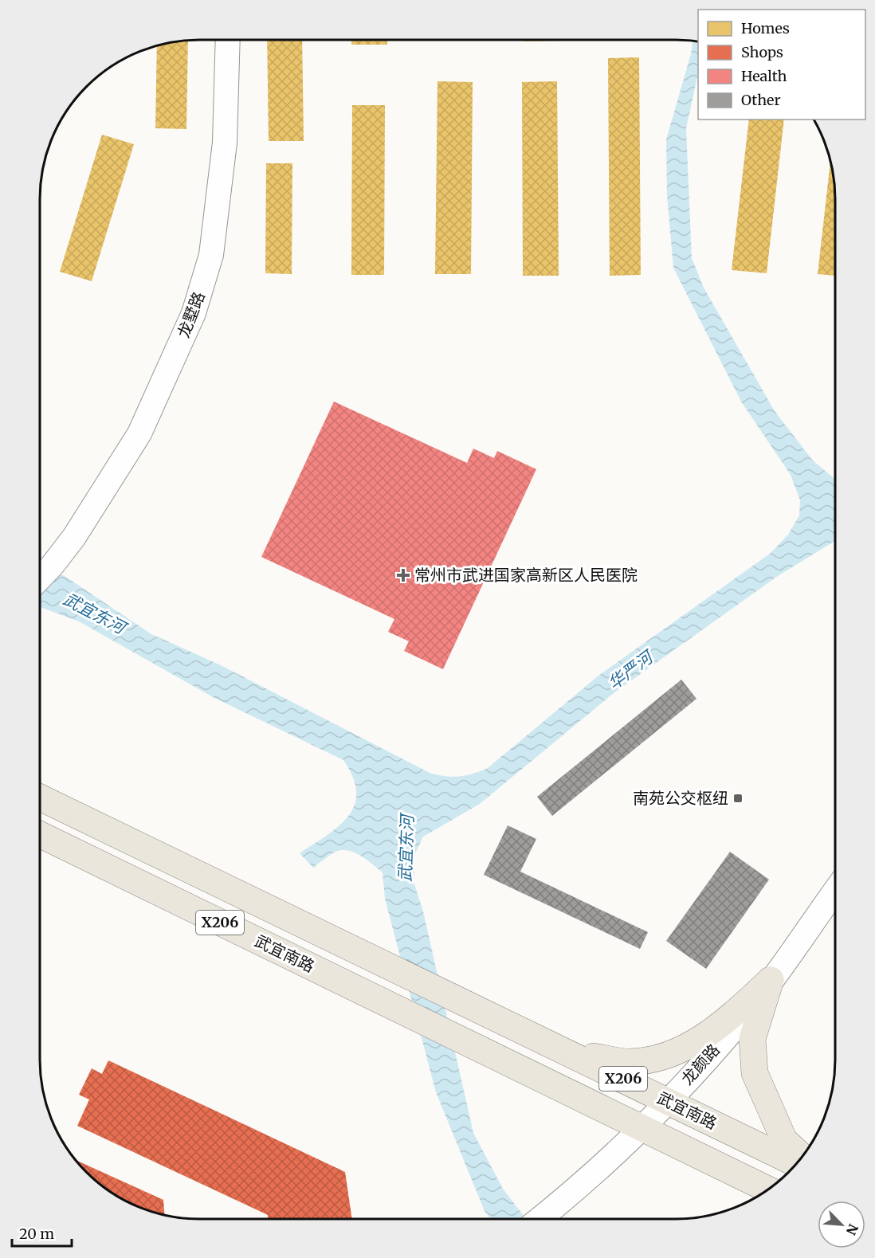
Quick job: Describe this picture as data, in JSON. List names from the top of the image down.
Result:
{
  "streets": {
    "main road": ["X206", "武宜南路"],
    "street": ["龙墅路", "龙颜路"]
  },
  "crossings": [
    ["X206", "武宜南路"],
    ["X206", "龙颜路"],
    ["武宜南路", "龙颜路"]
  ],
  "water": ["武宜东河", "华严河"],
  "places": {
    "health": ["常州市武进国家高新区人民医院"],
    "transit": ["南苑公交枢纽"]
  },
  "legend": [
    "Homes",
    "Shops",
    "Health",
    "Other"
  ],
  "scale_bar": "20 m",
  "north": "bottom right"
}
